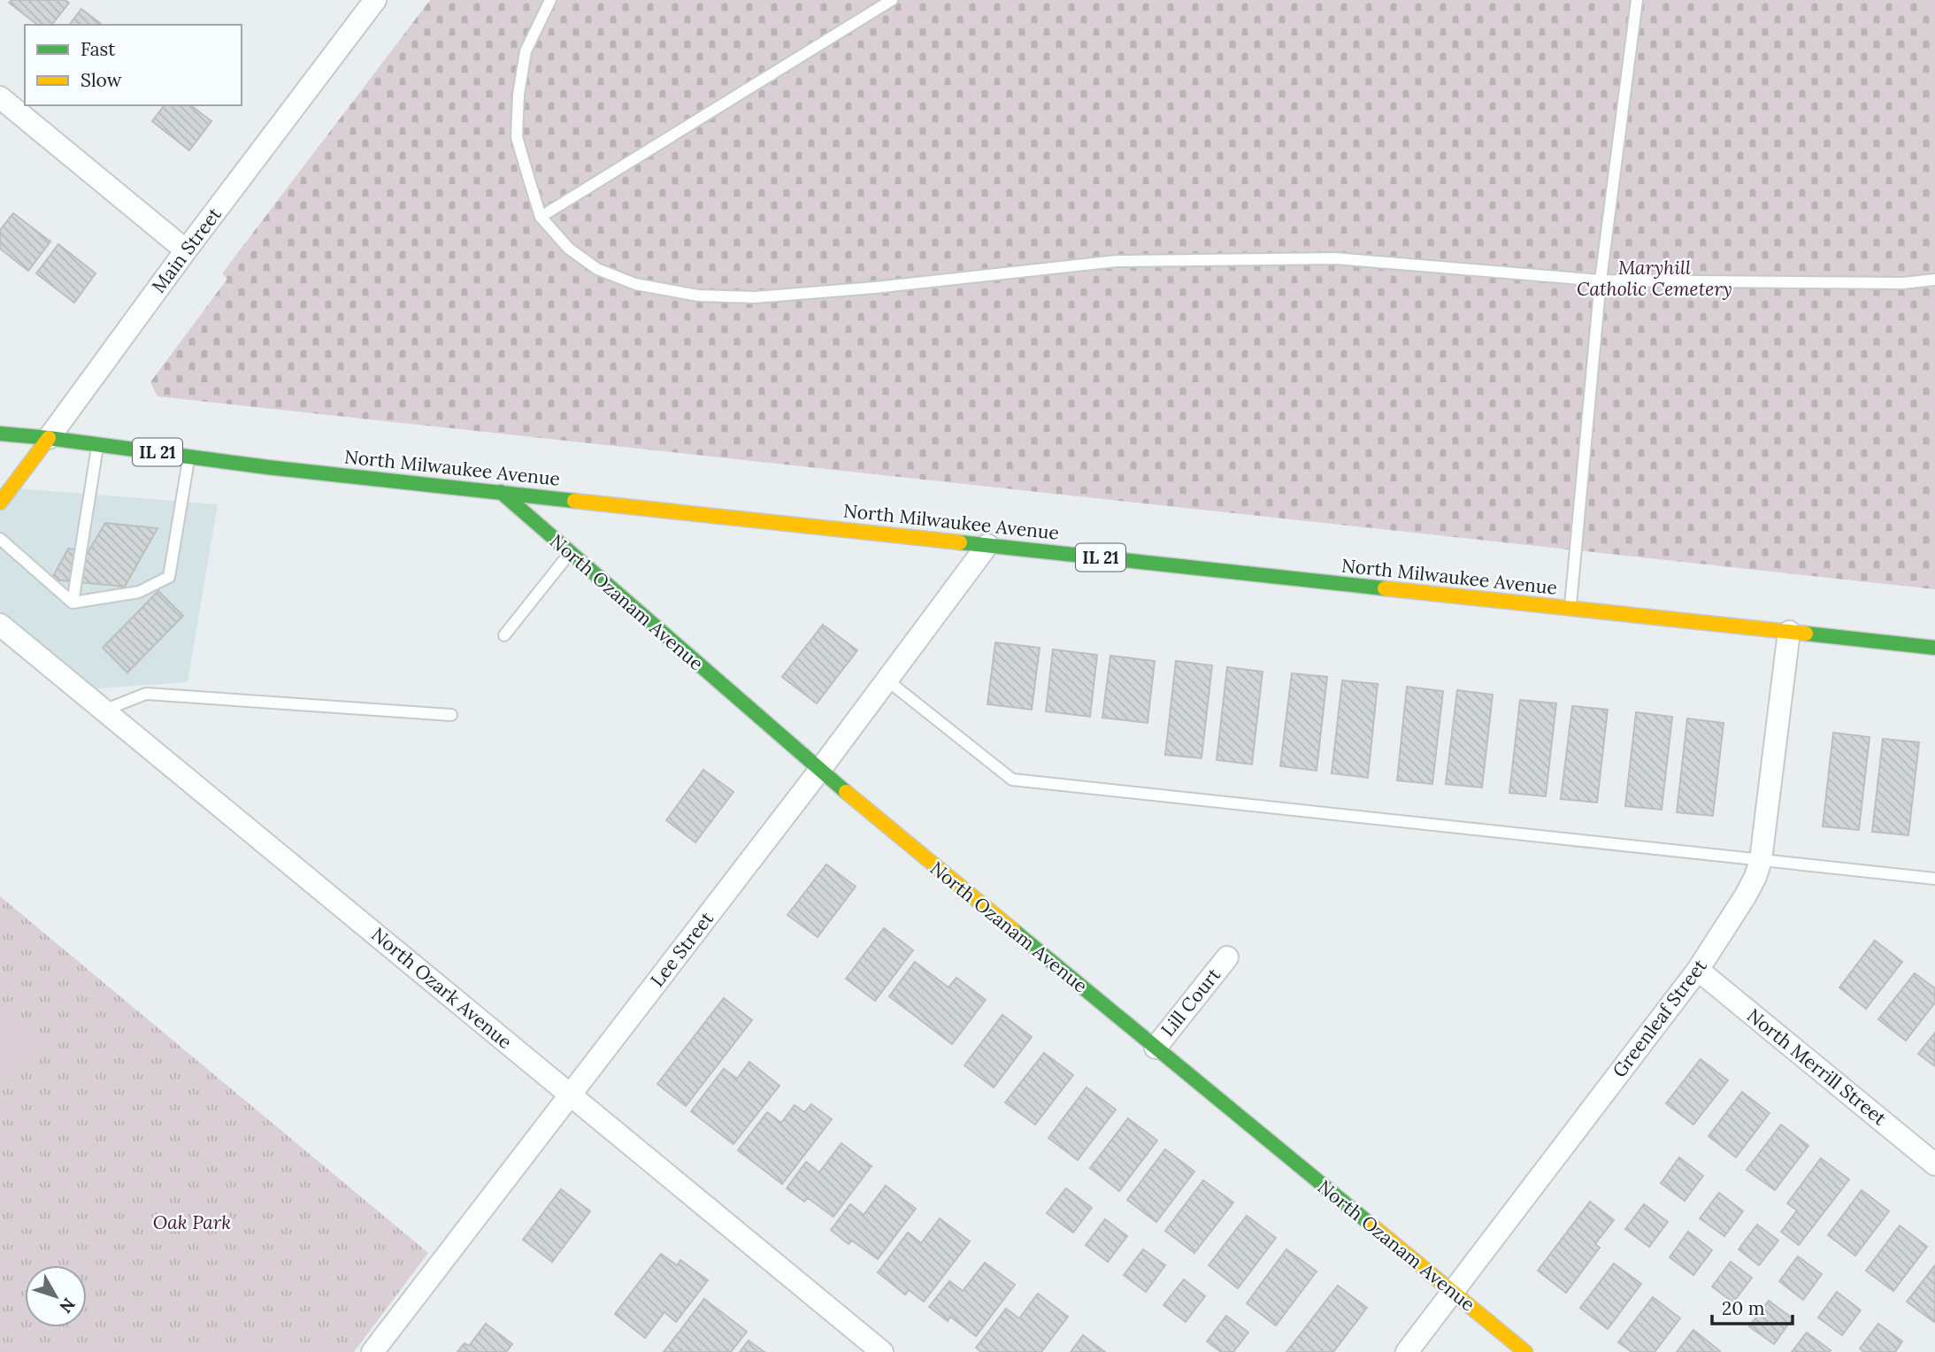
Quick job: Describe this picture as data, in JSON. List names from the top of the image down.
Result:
{
  "streets": {
    "main road": [
      "Main Street",
      "IL 21",
      "North Milwaukee Avenue",
      "North Ozanam Avenue"
    ],
    "street": [
      "Lee Street",
      "North Ozark Avenue",
      "Lill Court",
      "Greenleaf Street",
      "North Merrill Street"
    ]
  },
  "crossings": [
    ["Main Street", "North Milwaukee Avenue"],
    ["North Milwaukee Avenue", "North Ozanam Avenue"],
    ["North Milwaukee Avenue", "Lee Street"],
    ["North Milwaukee Avenue", "Greenleaf Street"],
    ["North Ozanam Avenue", "Lee Street"],
    ["North Ozanam Avenue", "Lill Court"],
    ["North Ozanam Avenue", "Greenleaf Street"],
    ["Lee Street", "North Ozark Avenue"],
    ["Greenleaf Street", "North Merrill Street"]
  ],
  "parks": ["Maryhill Catholic Cemetery", "Oak Park"],
  "legend": ["Fast", "Slow"],
  "scale_bar": "20 m",
  "north": "bottom right"
}
